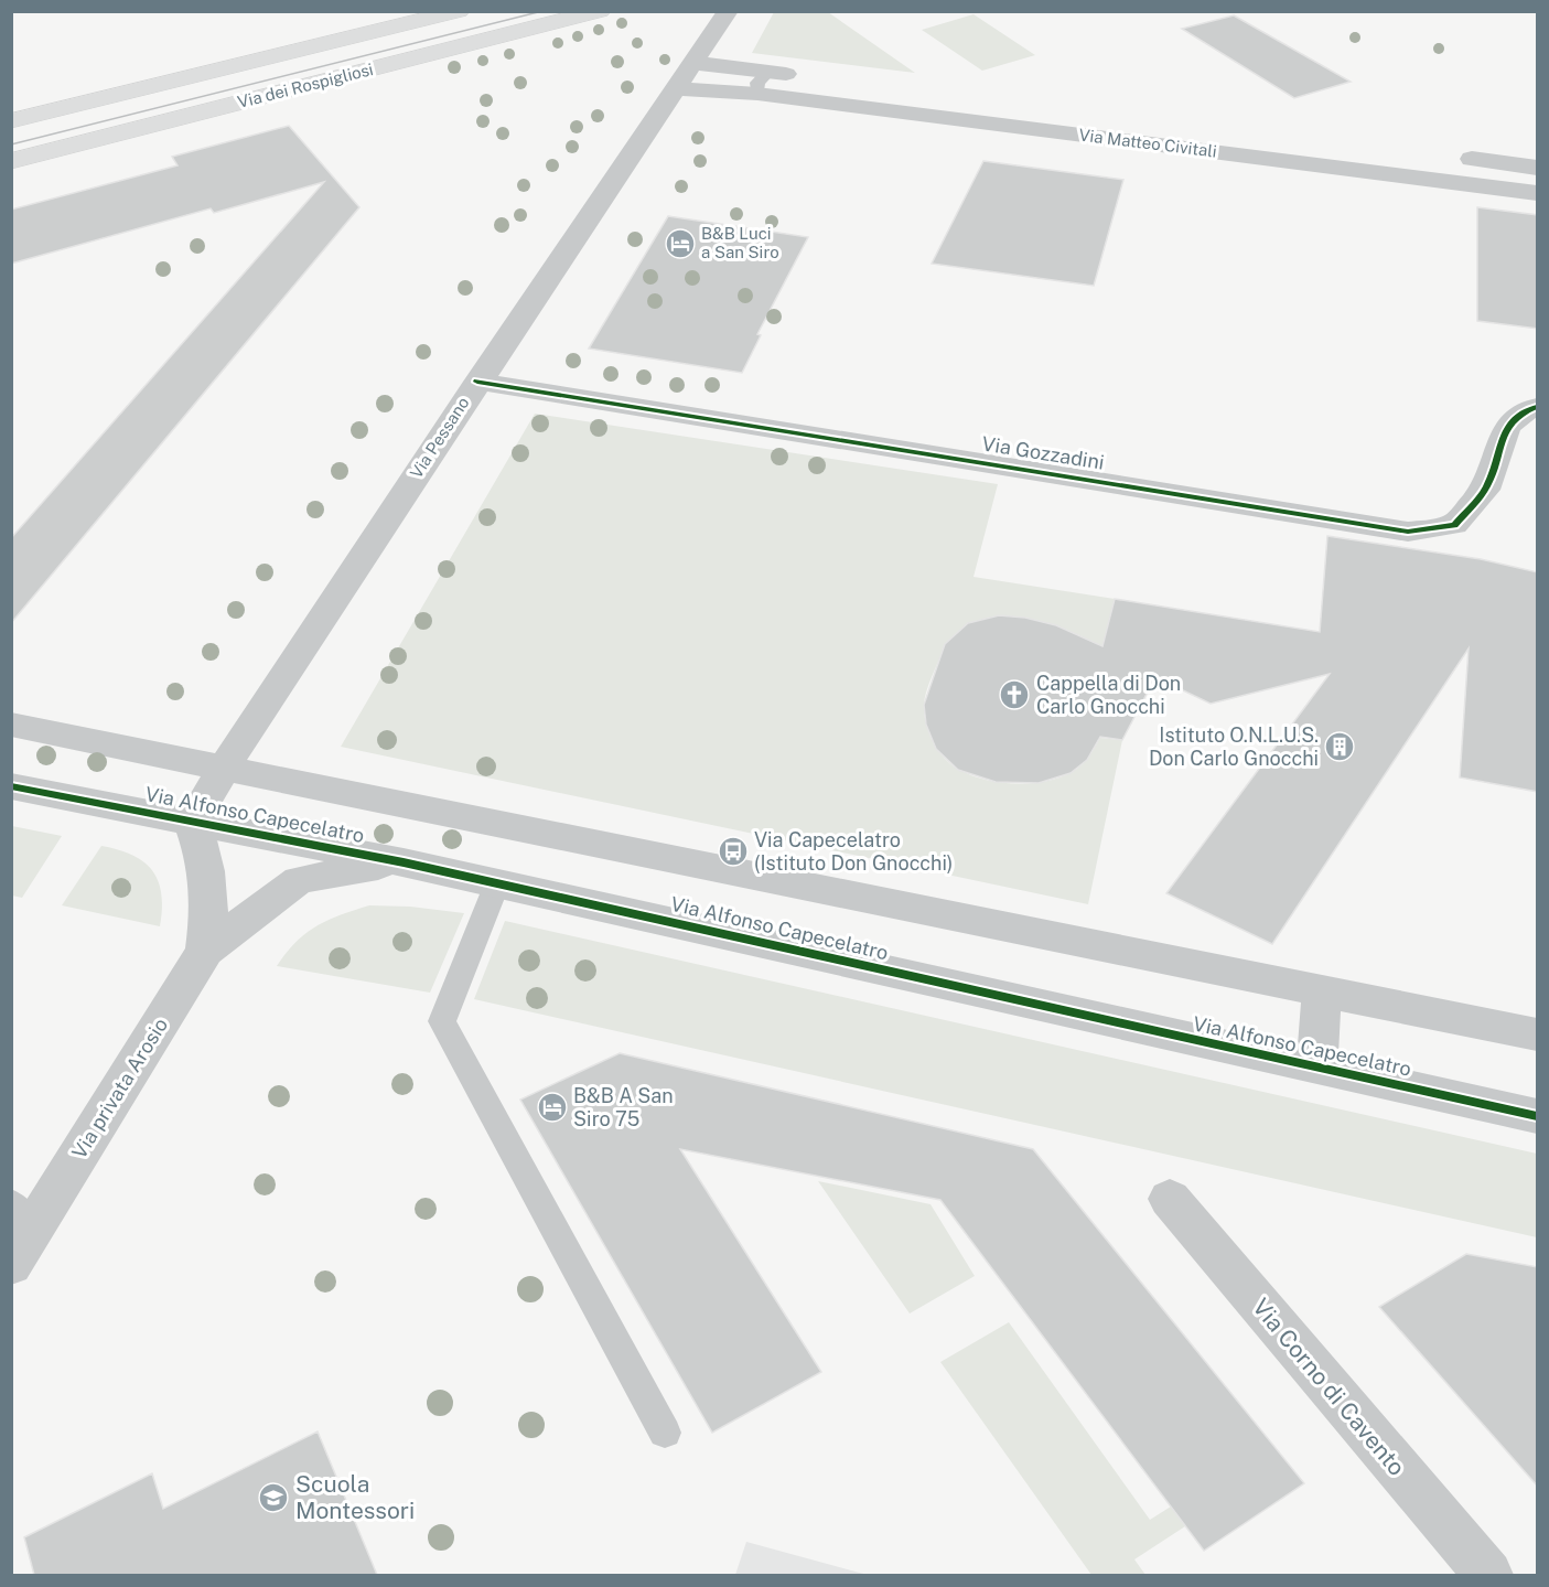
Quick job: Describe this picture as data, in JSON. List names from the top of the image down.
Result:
{
  "streets": {
    "main road": ["Via dei Rospigliosi"],
    "street": [
      "Via Matteo Civitali",
      "Via Pessano",
      "Via Gozzadini",
      "Via Alfonso Capecelatro",
      "Via privata Arosio",
      "Via Corno di Cavento"
    ]
  },
  "crossings": [
    ["Via Matteo Civitali", "Via Pessano"],
    ["Via Pessano", "Via Gozzadini"],
    ["Via Pessano", "Via Alfonso Capecelatro"],
    ["Via Alfonso Capecelatro", "Via privata Arosio"]
  ],
  "places": {
    "hotel": ["B&B Luci a San Siro", "B&B A San Siro 75"],
    "church": ["Cappella di Don Carlo Gnocchi"],
    "building": ["Istituto O.N.L.U.S. Don Carlo Gnocchi"],
    "bus stop": ["Via Capecelatro (Istituto Don Gnocchi)"],
    "school or university": ["Scuola Montessori"]
  }
}
